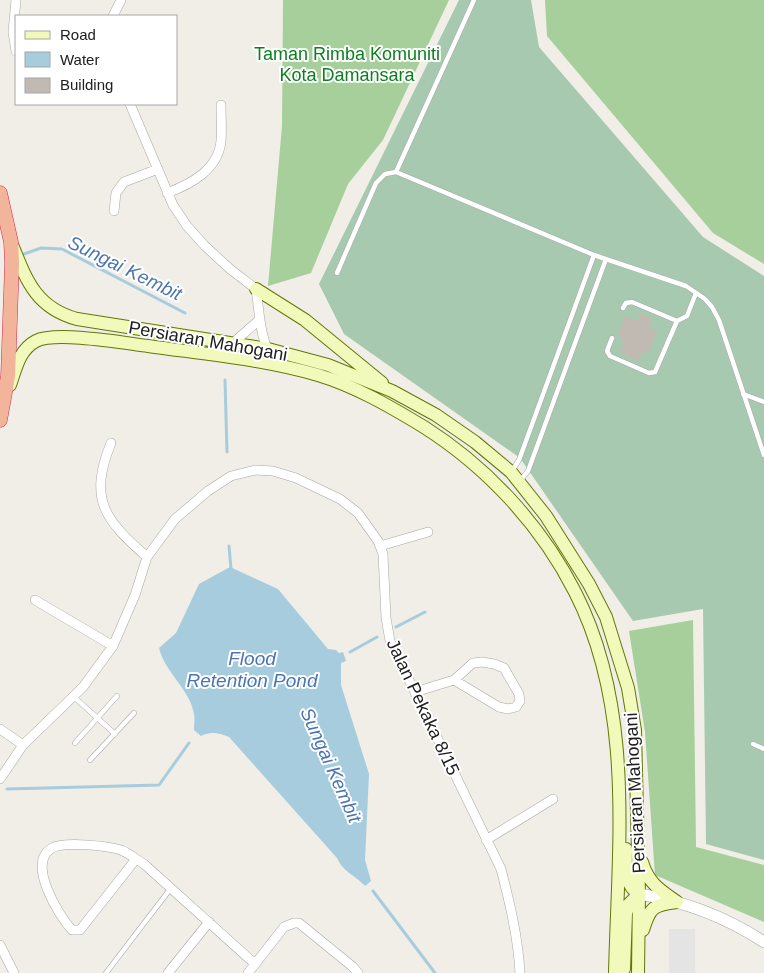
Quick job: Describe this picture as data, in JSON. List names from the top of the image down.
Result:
{
  "streets": {
    "main road": ["Persiaran Mahogani"],
    "street": ["Jalan Pekaka 8/15"]
  },
  "water": ["Sungai Kembit", "Flood Retention Pond"],
  "parks": ["Taman Rimba Komuniti Kota Damansara"],
  "legend": ["Road", "Water", "Building"]
}
